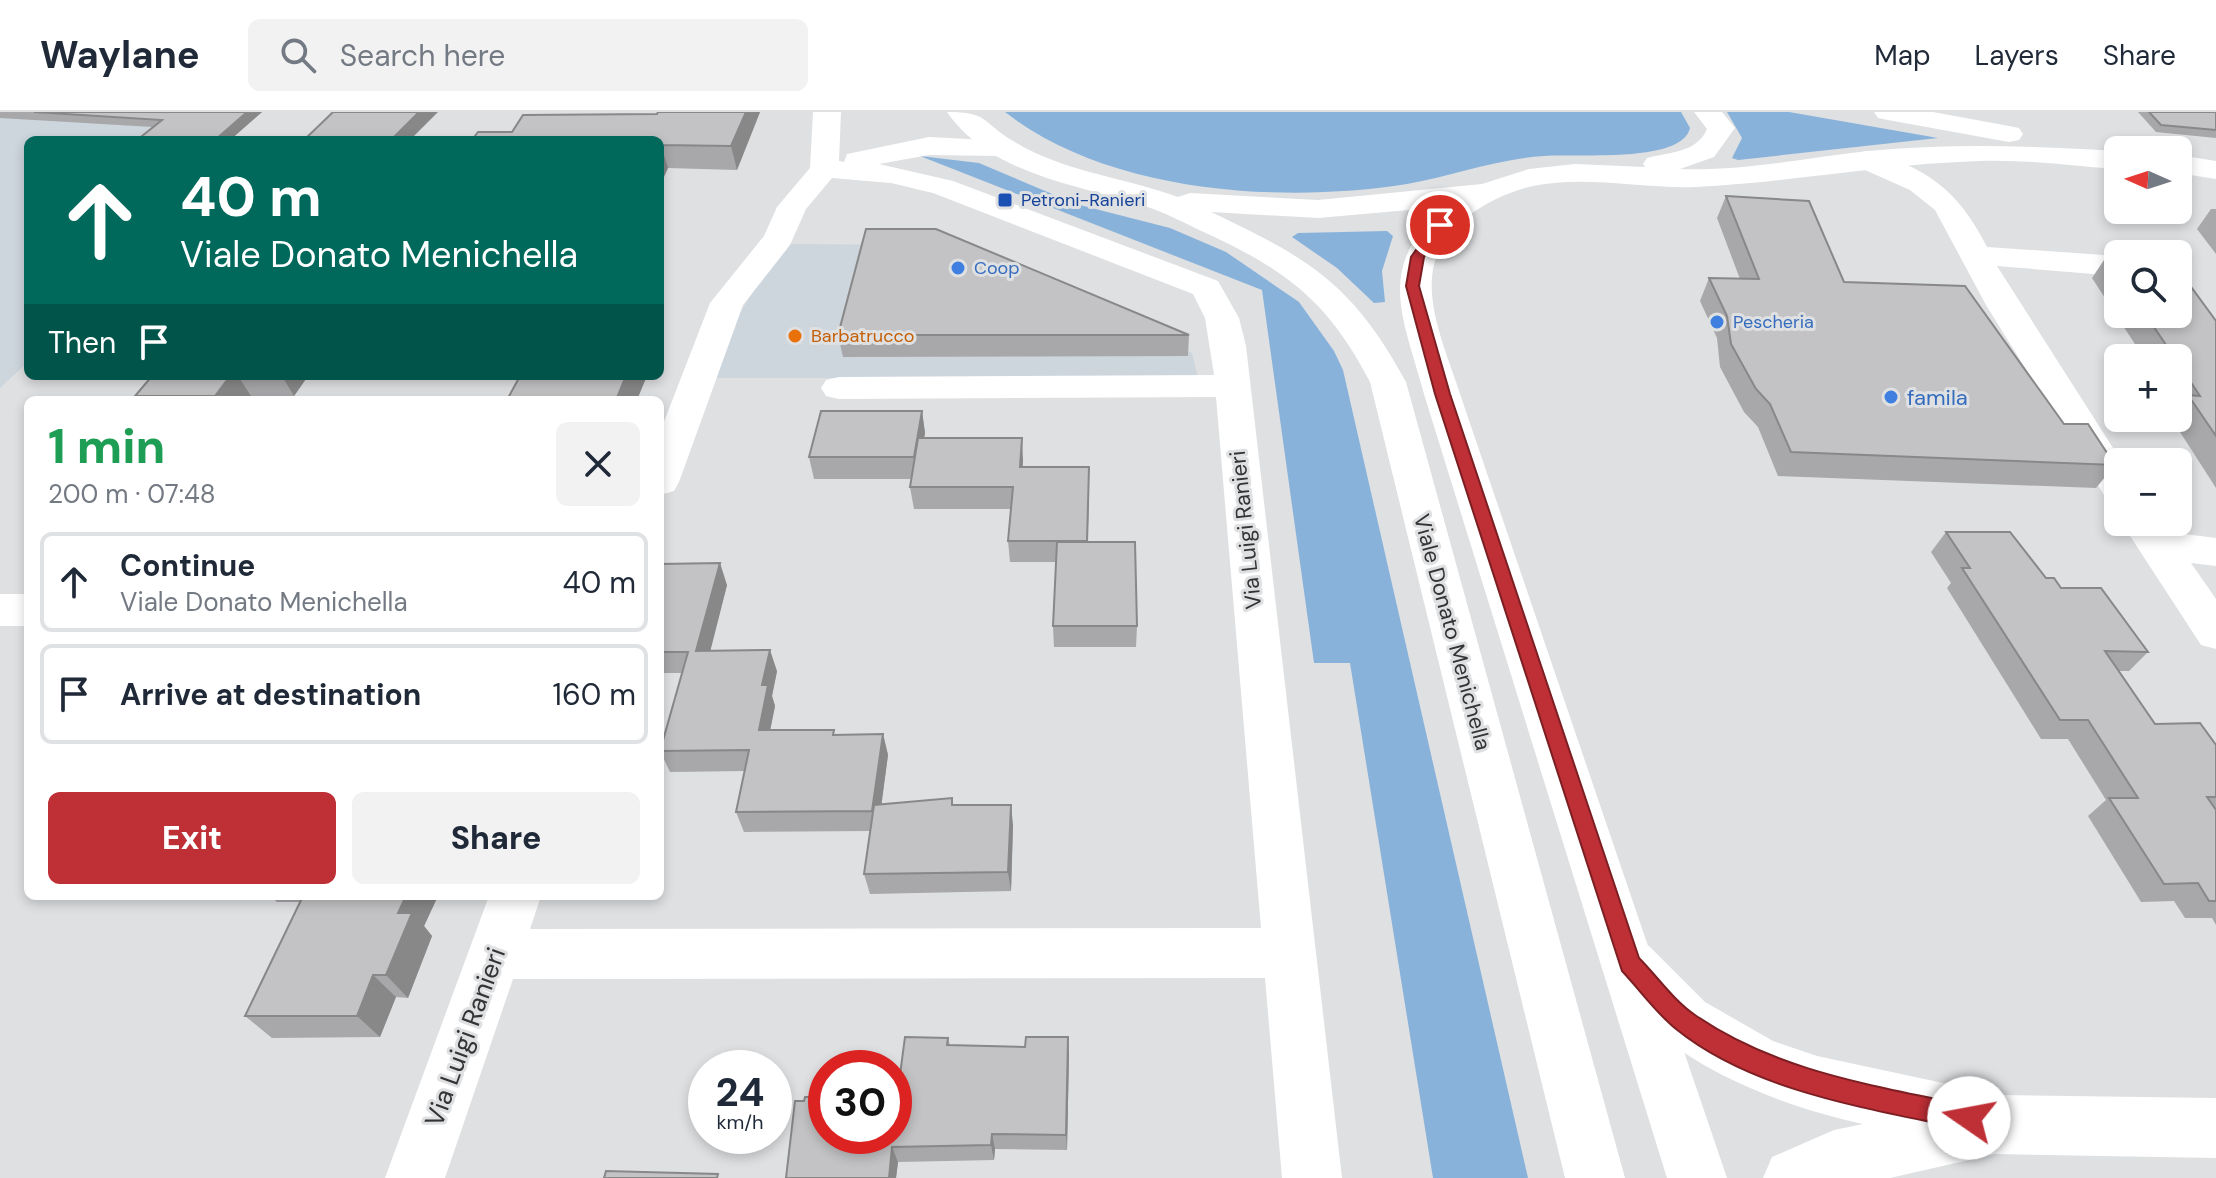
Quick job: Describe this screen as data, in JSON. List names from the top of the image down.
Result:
{
  "streets": {
    "street": ["Via Luigi Ranieri", "Viale Donato Menichella"]
  },
  "places": {
    "transit": ["Petroni-Ranieri"],
    "other": [
      "Coop",
      "Pescheria",
      "Barbatrucco",
      "famila"
    ]
  },
  "north": "left",
  "page": {
    "header": "Waylane",
    "search": "Search here",
    "nav": ["Map", "Layers", "Share"],
    "map_buttons": ["+", "−"],
    "turn": ["40 m", "Viale Donato Menichella"],
    "then": "Then",
    "heading": ["1 min", "200 m · 07:48"],
    "list": [
      {
        "name": "Continue",
        "note": "Viale Donato Menichella",
        "value": "40 m"
      },
      {
        "name": "Arrive at destination",
        "value": "160 m"
      }
    ],
    "buttons": ["Exit", "Share"],
    "speed": "24 km/h",
    "limit": "30"
  }
}
